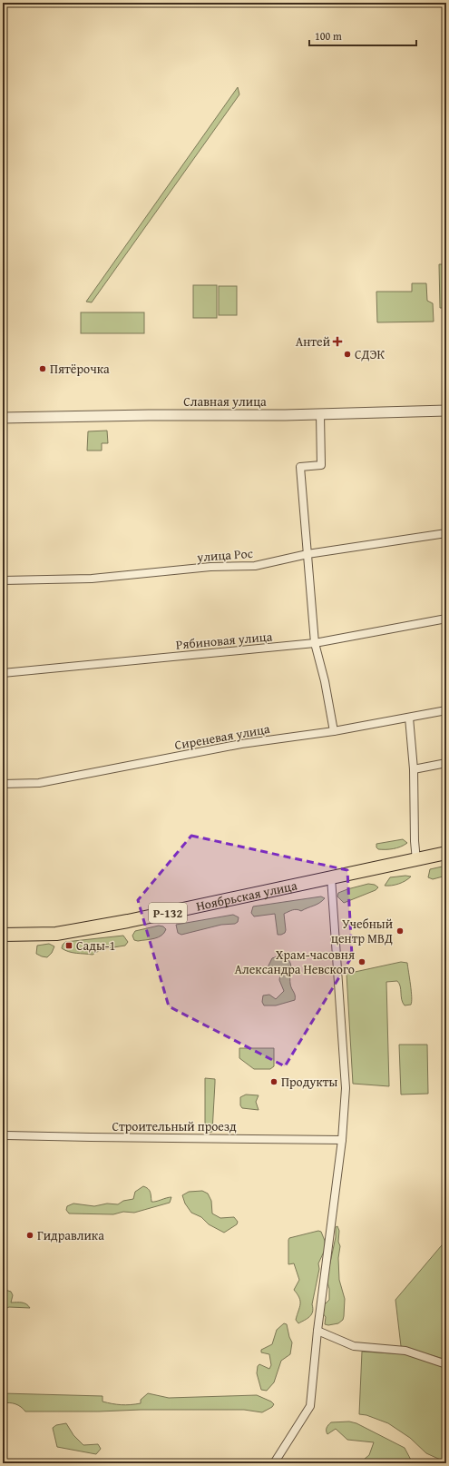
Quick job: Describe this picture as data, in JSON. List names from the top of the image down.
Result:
{
  "streets": {
    "highway": ["Ноябрьская улица", "Р-132"],
    "street": [
      "Славная улица",
      "улица Рос",
      "Рябиновая улица",
      "Сиреневая улица",
      "Строительный проезд"
    ]
  },
  "places": {
    "health": ["Антей"],
    "other": [
      "СДЭК",
      "Пятёрочка",
      "Учебный центр МВД",
      "Храм-часовня Александра Невского",
      "Продукты",
      "Гидравлика"
    ],
    "transit": ["Сады-1"]
  },
  "scale_bar": "100 m"
}
